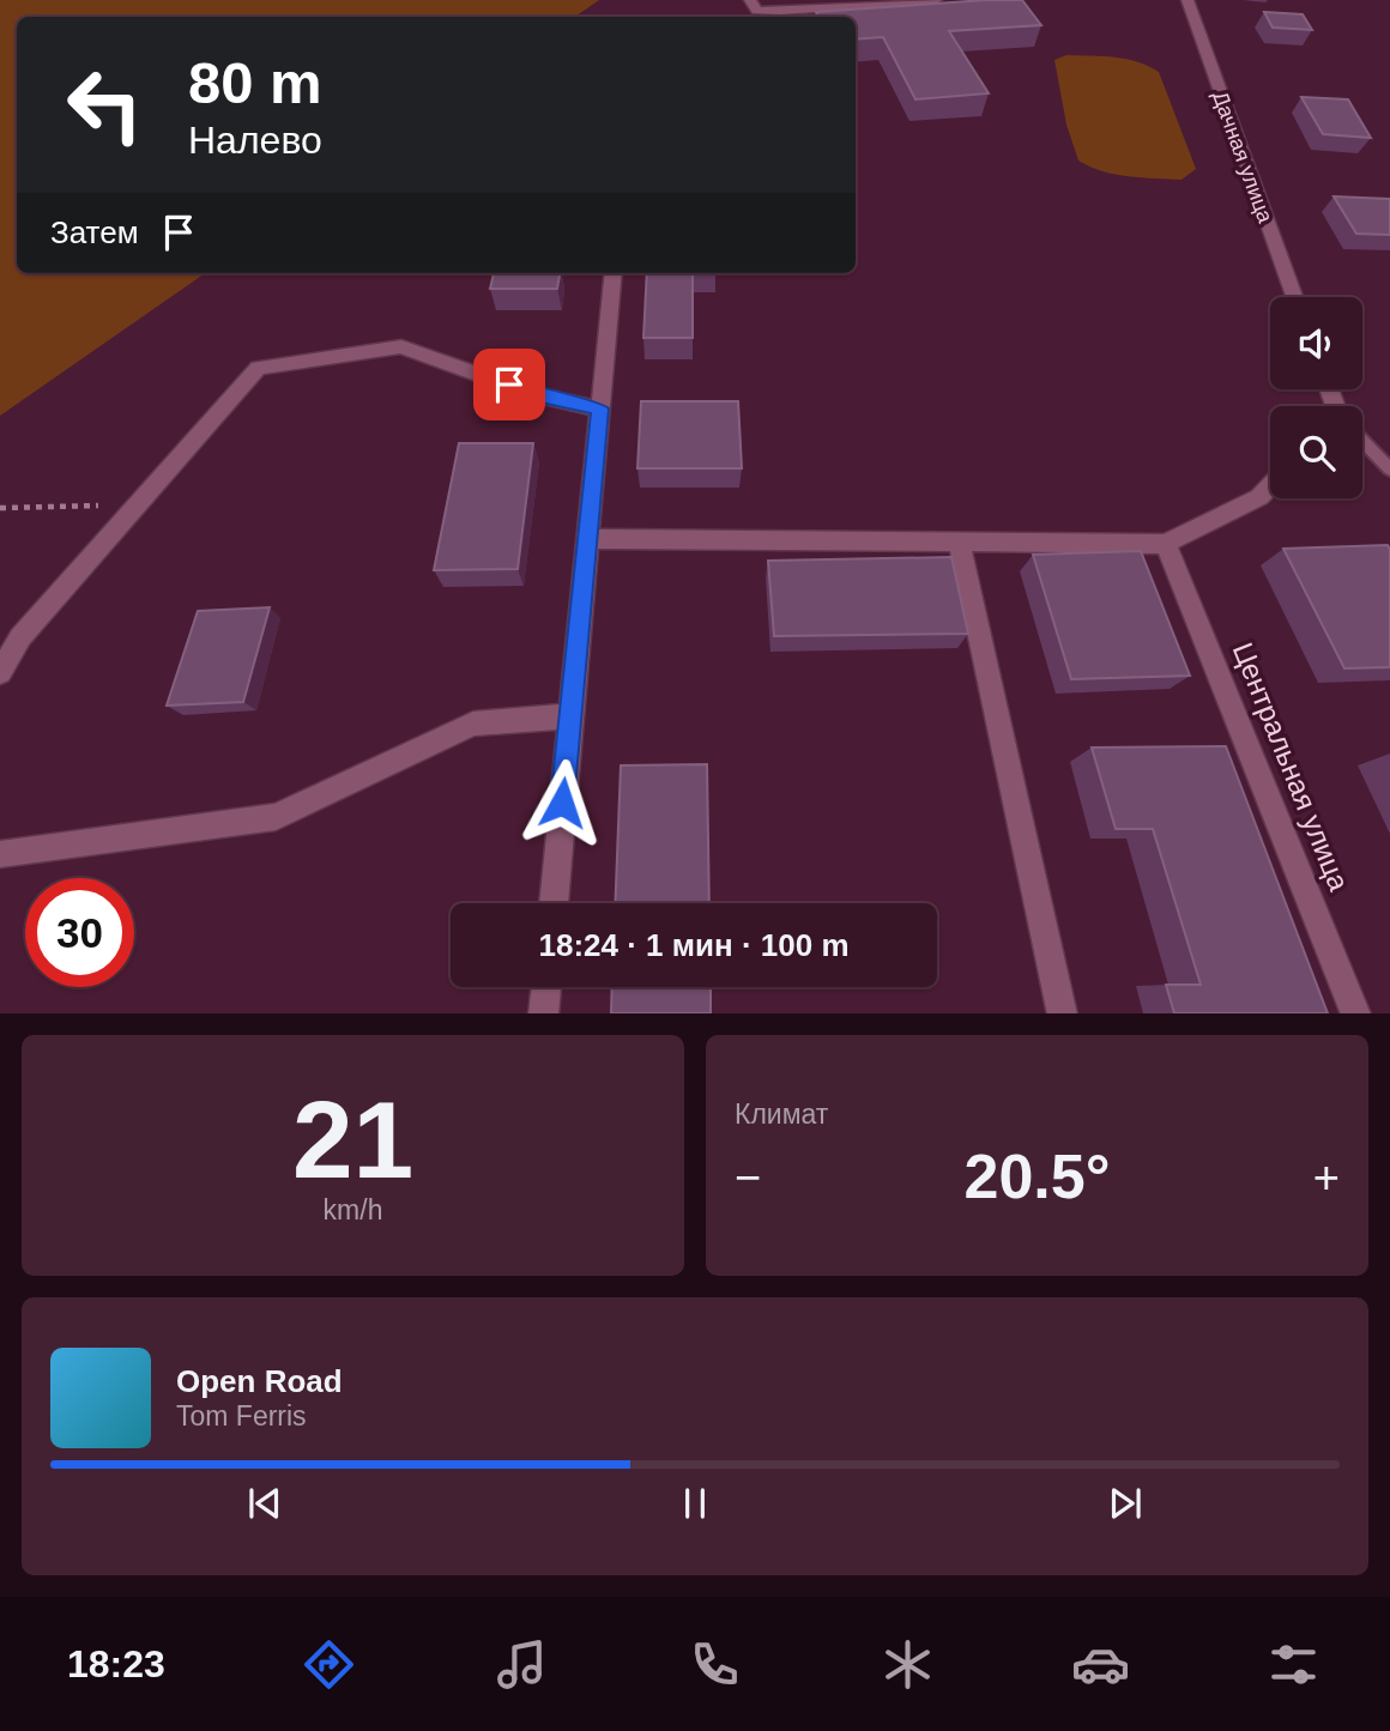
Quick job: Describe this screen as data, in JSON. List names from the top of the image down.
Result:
{
  "streets": {
    "street": ["Дачная улица", "Центральная улица"]
  },
  "page": {
    "turn": ["80 m", "Налево"],
    "then": "Затем",
    "limit": "30",
    "trip": "18:24 · 1 мин · 100 m",
    "tile": [
      ["21", "km/h"],
      "Климат"
    ],
    "heat": ["−", "20.5°", "+"],
    "song": ["Open Road", "Tom Ferris"],
    "tabs": "18:23"
  }
}
